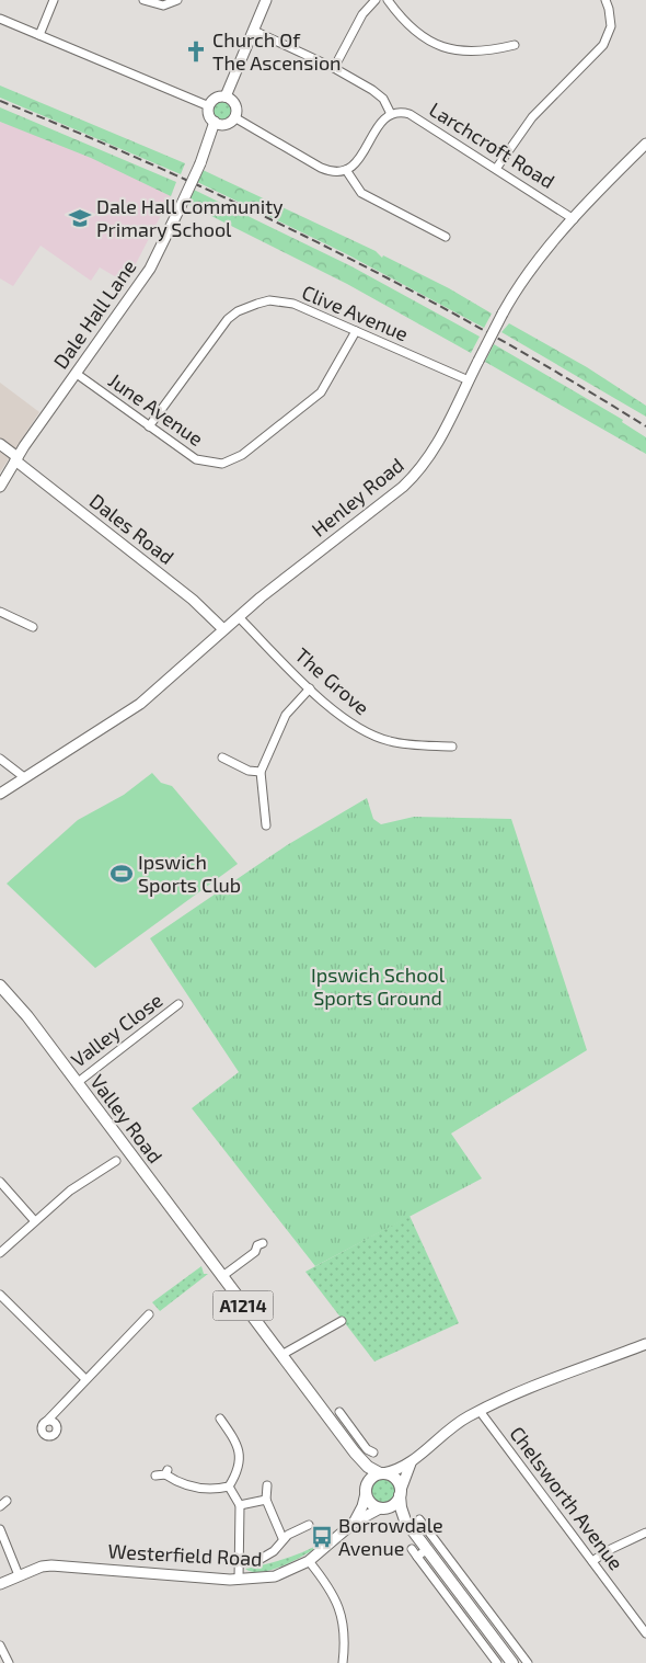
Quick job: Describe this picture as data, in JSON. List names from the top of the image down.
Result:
{
  "streets": {
    "main road": ["Valley Road", "A1214"],
    "street": [
      "Larchcroft Road",
      "Clive Avenue",
      "Dale Hall Lane",
      "June Avenue",
      "Henley Road",
      "Dales Road",
      "The Grove",
      "Valley Close",
      "Chelsworth Avenue",
      "Westerfield Road"
    ]
  },
  "crossings": [
    ["Larchcroft Road", "Henley Road"],
    ["Clive Avenue", "June Avenue"],
    ["Clive Avenue", "Henley Road"],
    ["Dale Hall Lane", "June Avenue"],
    ["Dale Hall Lane", "Dales Road"],
    ["Henley Road", "Dales Road"],
    ["Henley Road", "The Grove"],
    ["Valley Close", "Valley Road"],
    ["Valley Road", "Westerfield Road"]
  ],
  "parks": ["Ipswich School Sports Ground"],
  "places": {
    "church": ["Church Of The Ascension"],
    "school or university": ["Dale Hall Community Primary School"],
    "sports": ["Ipswich Sports Club"],
    "bus stop": ["Borrowdale Avenue"]
  }
}
